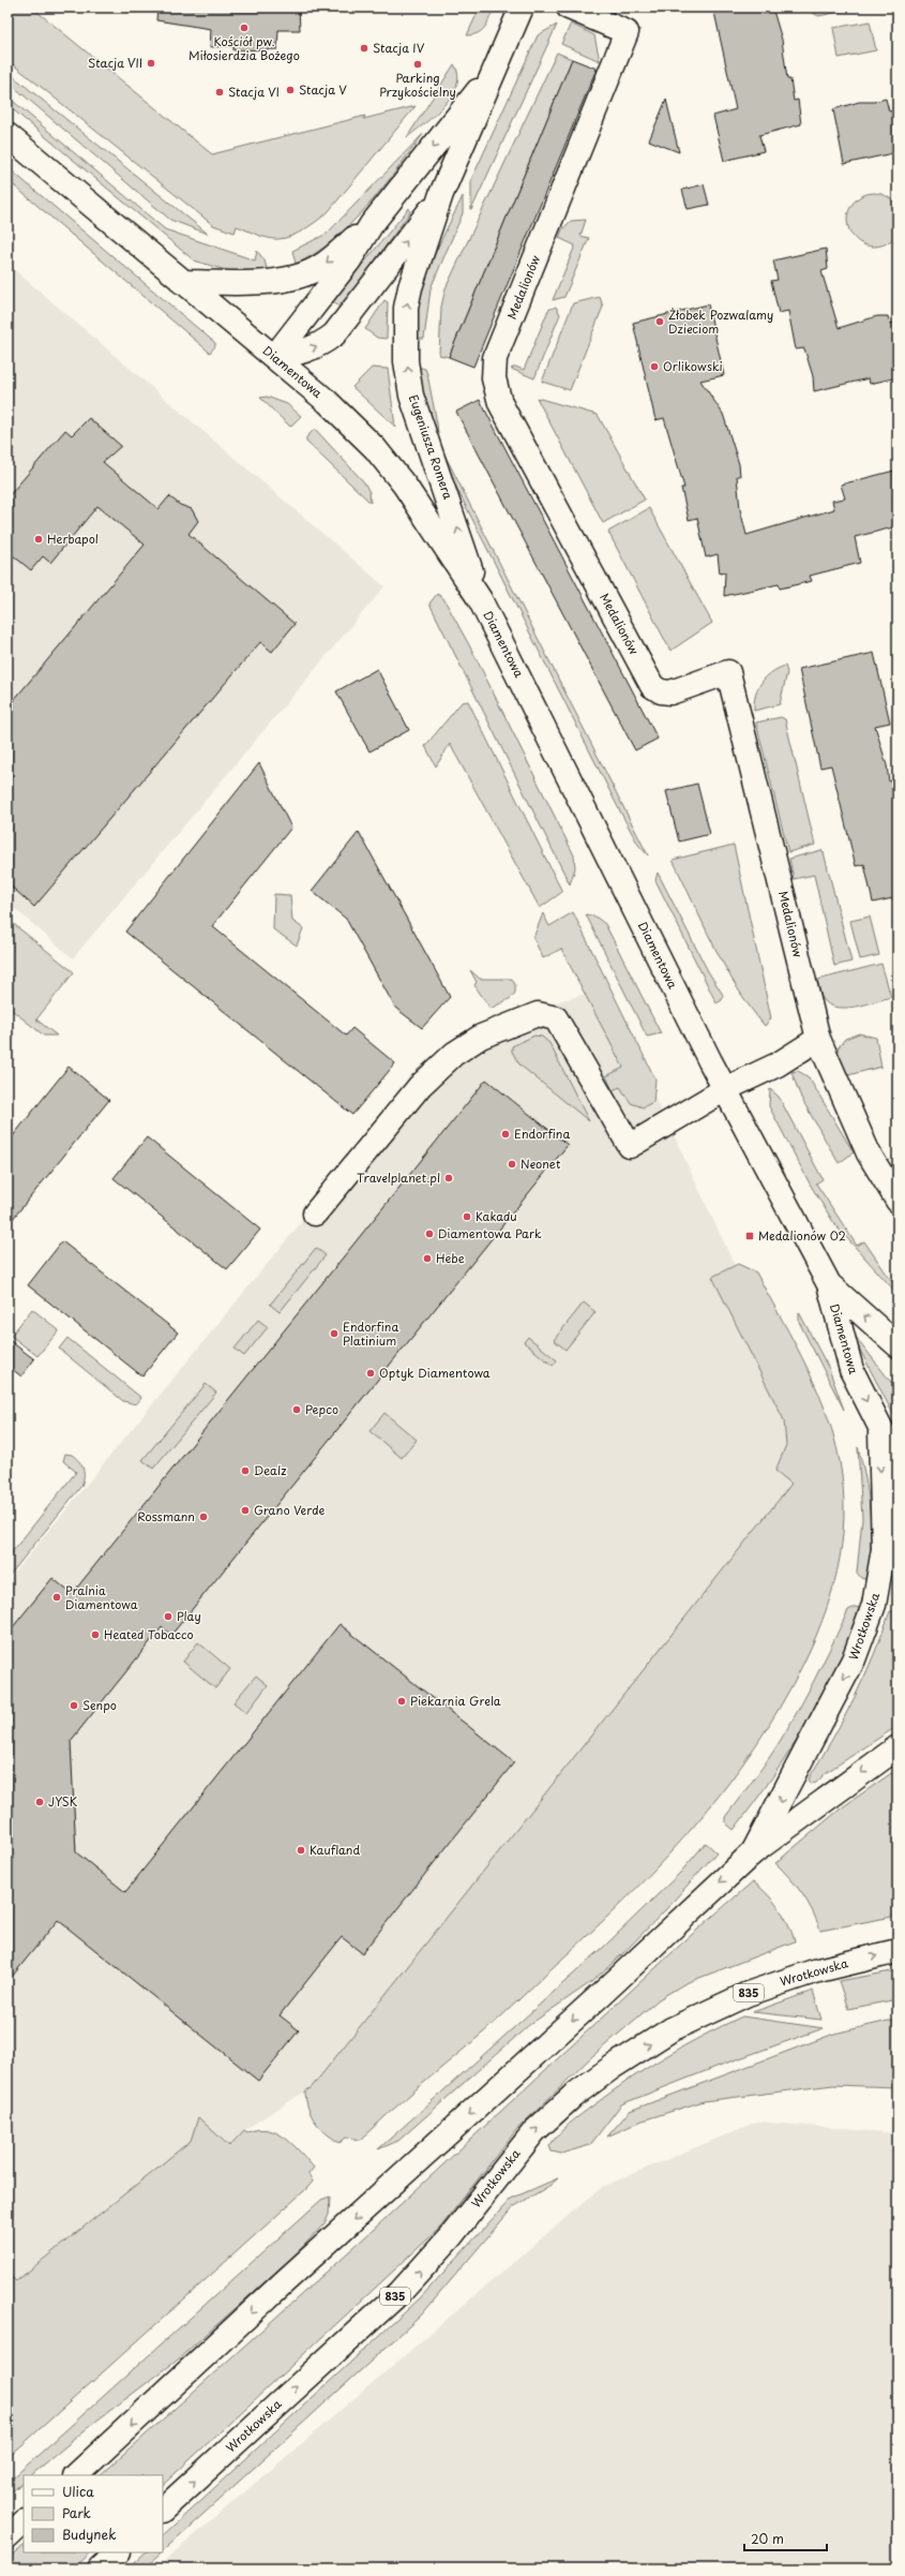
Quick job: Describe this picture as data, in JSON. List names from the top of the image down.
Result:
{
  "streets": {
    "street": [
      "Medalionów",
      "Diamentowa",
      "Eugeniusza Romera",
      "Wrotkowska",
      "835"
    ]
  },
  "crossings": [
    ["Diamentowa", "Eugeniusza Romera"],
    ["Diamentowa", "Wrotkowska"]
  ],
  "places": {
    "other": [
      "Kościół pw. Miłosierdzia Bożego",
      "Stacja IV",
      "Stacja VII",
      "Parking Przykościelny",
      "Stacja V",
      "Stacja VI",
      "Żłobek Pozwalamy Dzieciom",
      "Orlikowski",
      "Herbapol",
      "Endorfina",
      "Neonet",
      "Travelplanet.pl",
      "Kakadu",
      "Diamentowa Park",
      "Hebe",
      "Endorfina Platinium",
      "Optyk Diamentowa",
      "Pepco",
      "Dealz",
      "Grano Verde",
      "Rossmann",
      "Pralnia Diamentowa",
      "Play",
      "Heated Tobacco",
      "Piekarnia Grela",
      "Senpo",
      "JYSK",
      "Kaufland"
    ],
    "transit": ["Medalionów 02"]
  },
  "legend": ["Ulica", "Park", "Budynek"],
  "scale_bar": "20 m"
}
